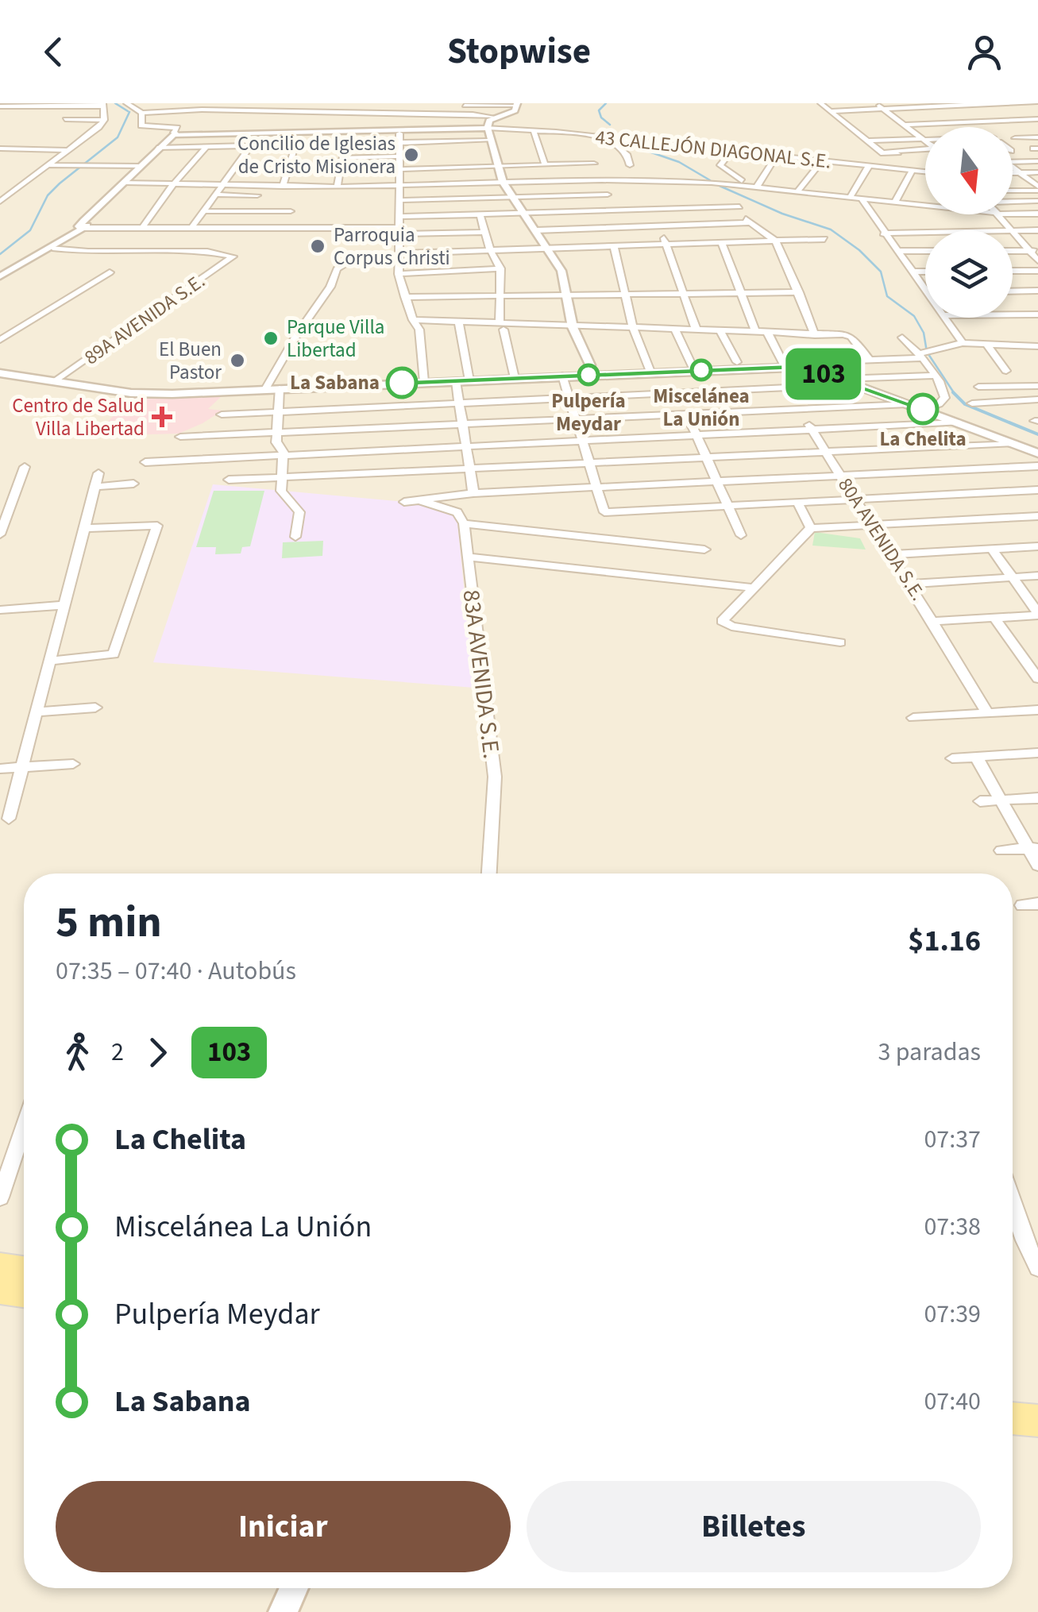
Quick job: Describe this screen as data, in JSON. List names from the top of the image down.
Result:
{
  "streets": {
    "street": [
      "43 CALLEJÓN DIAGONAL S.E.",
      "89A AVENIDA S.E.",
      "80A AVENIDA S.E.",
      "83A AVENIDA S.E."
    ]
  },
  "places": {
    "other": [
      "Concilio de Iglesias de Cristo Misionera",
      "Parroquia Corpus Christi",
      "Parque Villa Libertad",
      "El Buen Pastor",
      "Miscelánea La Unión",
      "Pulpería Meydar",
      "La Sabana",
      "La Chelita"
    ],
    "health": ["Centro de Salud Villa Libertad"]
  },
  "lines": ["bus line 103"],
  "north": "bottom",
  "page": {
    "header": "Stopwise",
    "on_map": "103",
    "heading": ["5 min", "07:35 – 07:40 · Autobús", "$1.16"],
    "legs": ["2", "103", "3 paradas"],
    "list": [
      {
        "name": "La Chelita",
        "value": "07:37"
      },
      {
        "name": "Miscelánea La Unión",
        "value": "07:38"
      },
      {
        "name": "Pulpería Meydar",
        "value": "07:39"
      },
      {
        "name": "La Sabana",
        "value": "07:40"
      }
    ],
    "buttons": ["Iniciar", "Billetes"]
  }
}
